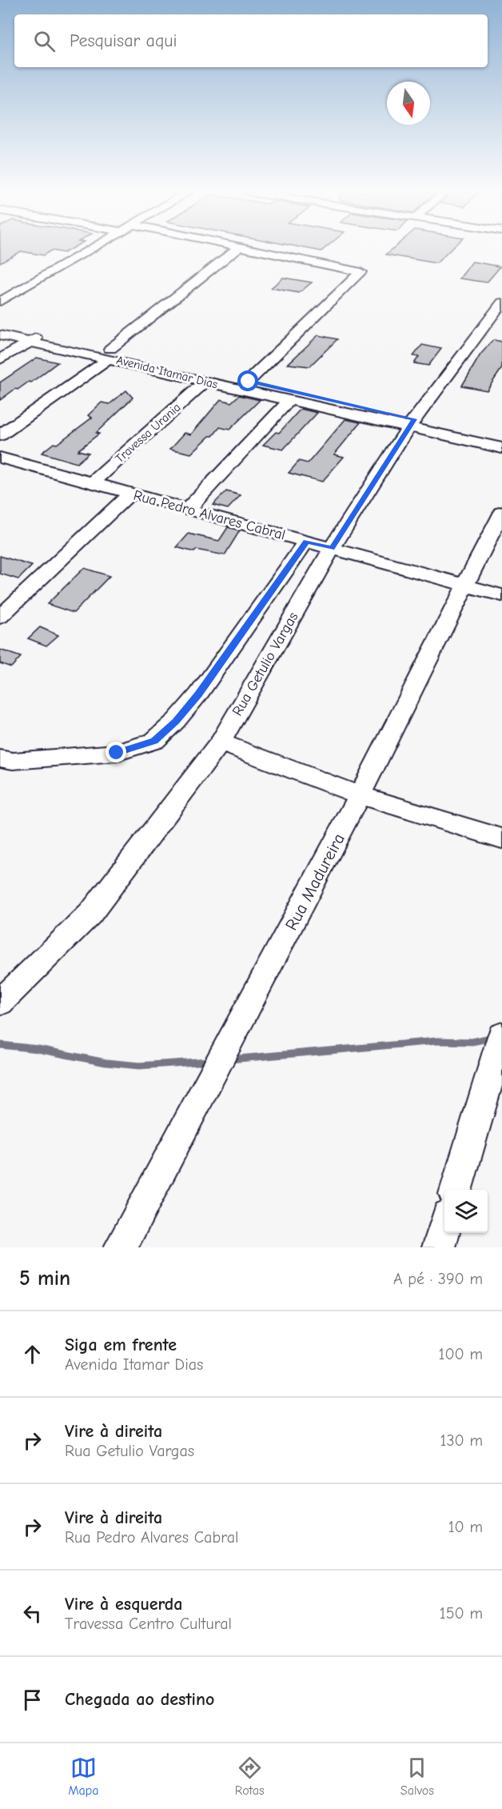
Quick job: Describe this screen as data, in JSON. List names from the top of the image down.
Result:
{
  "streets": {
    "street": [
      "Avenida Itamar Dias",
      "Travessa Urania",
      "Rua Pedro Alvares Cabral",
      "Rua Getulio Vargas",
      "Rua Madureira"
    ]
  },
  "crossings": [
    ["Avenida Itamar Dias", "Travessa Urania"],
    ["Avenida Itamar Dias", "Rua Getulio Vargas"],
    ["Travessa Urania", "Rua Pedro Alvares Cabral"],
    ["Rua Pedro Alvares Cabral", "Rua Getulio Vargas"],
    ["Rua Pedro Alvares Cabral", "Rua Madureira"]
  ],
  "north": "bottom",
  "page": {
    "search": "Pesquisar aqui",
    "heading": ["5 min", "A pé · 390 m"],
    "list": [
      ["Siga em frente", "Avenida Itamar Dias", "100 m"],
      ["Vire à direita", "Rua Getulio Vargas", "130 m"],
      ["Vire à direita", "Rua Pedro Alvares Cabral", "10 m"],
      ["Vire à esquerda", "Travessa Centro Cultural", "150 m"],
      "Chegada ao destino"
    ],
    "nav": ["Mapa", "Rotas", "Salvos"]
  }
}
